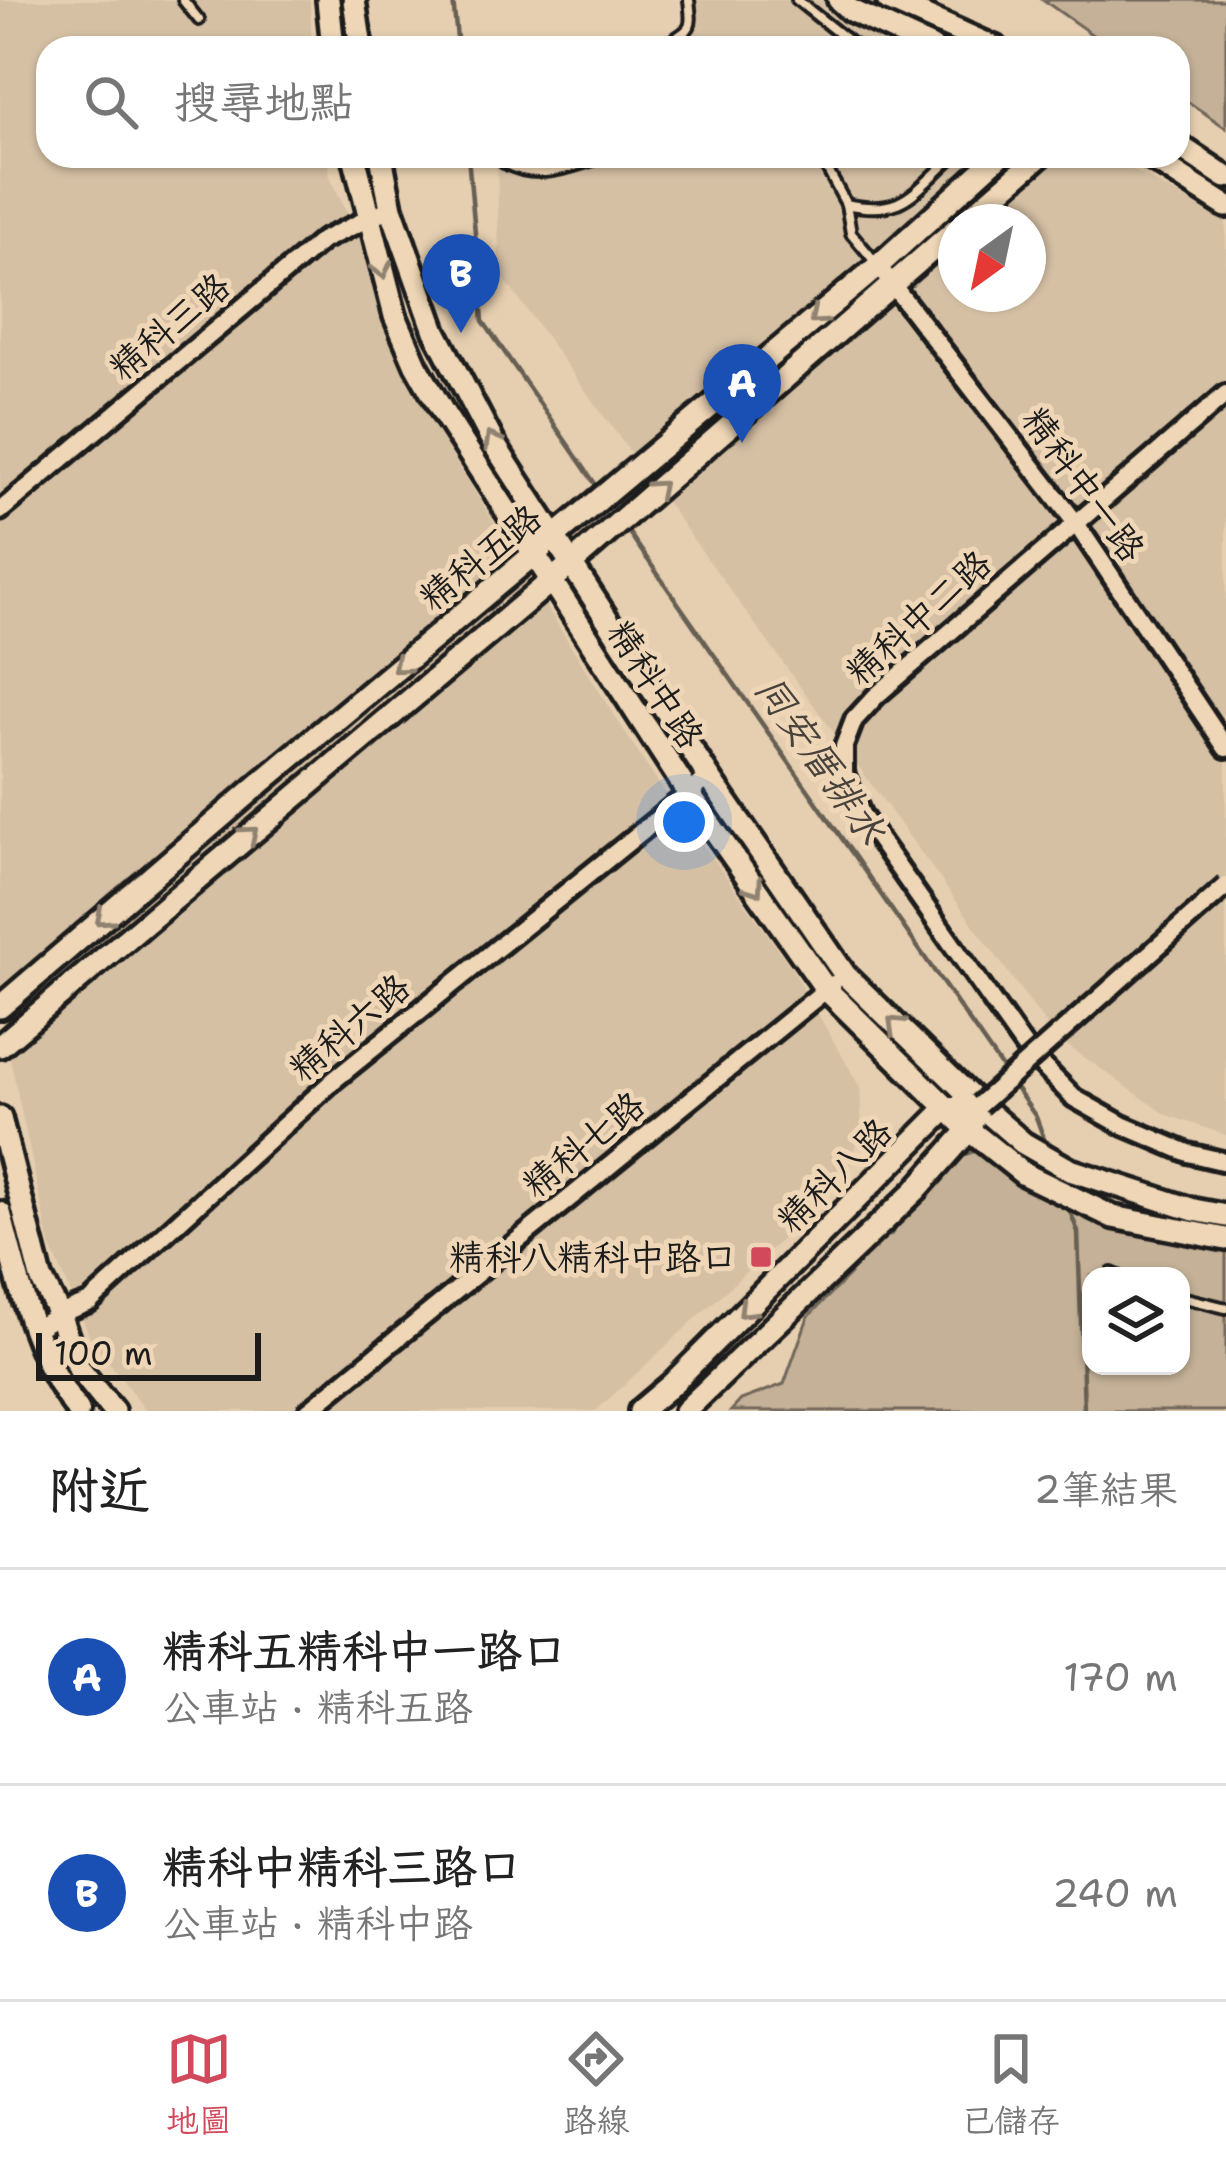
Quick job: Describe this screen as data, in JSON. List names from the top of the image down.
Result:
{
  "streets": {
    "street": [
      "精科三路",
      "精科中一路",
      "精科五路",
      "精科中二路",
      "精科中路",
      "精科六路",
      "精科七路",
      "精科八路"
    ]
  },
  "crossings": [
    ["精科三路", "精科中路"],
    ["精科中一路", "精科五路"],
    ["精科中一路", "精科中二路"],
    ["精科五路", "精科中路"],
    ["精科中路", "精科六路"],
    ["精科中路", "精科七路"],
    ["精科中路", "精科八路"]
  ],
  "water": ["同安厝排水"],
  "places": {
    "transit": ["精科八精科中路口"]
  },
  "scale_bar": "100 m",
  "north": "bottom left",
  "page": {
    "search": "搜尋地點",
    "pins": ["B", "A"],
    "scale": "100 m",
    "heading": ["附近", "2筆結果"],
    "list": [
      {
        "mark": "A",
        "name": "精科五精科中一路口",
        "note": "公車站 · 精科五路",
        "value": "170 m"
      },
      {
        "mark": "B",
        "name": "精科中精科三路口",
        "note": "公車站 · 精科中路",
        "value": "240 m"
      }
    ],
    "nav": ["地圖", "路線", "已儲存"]
  }
}
